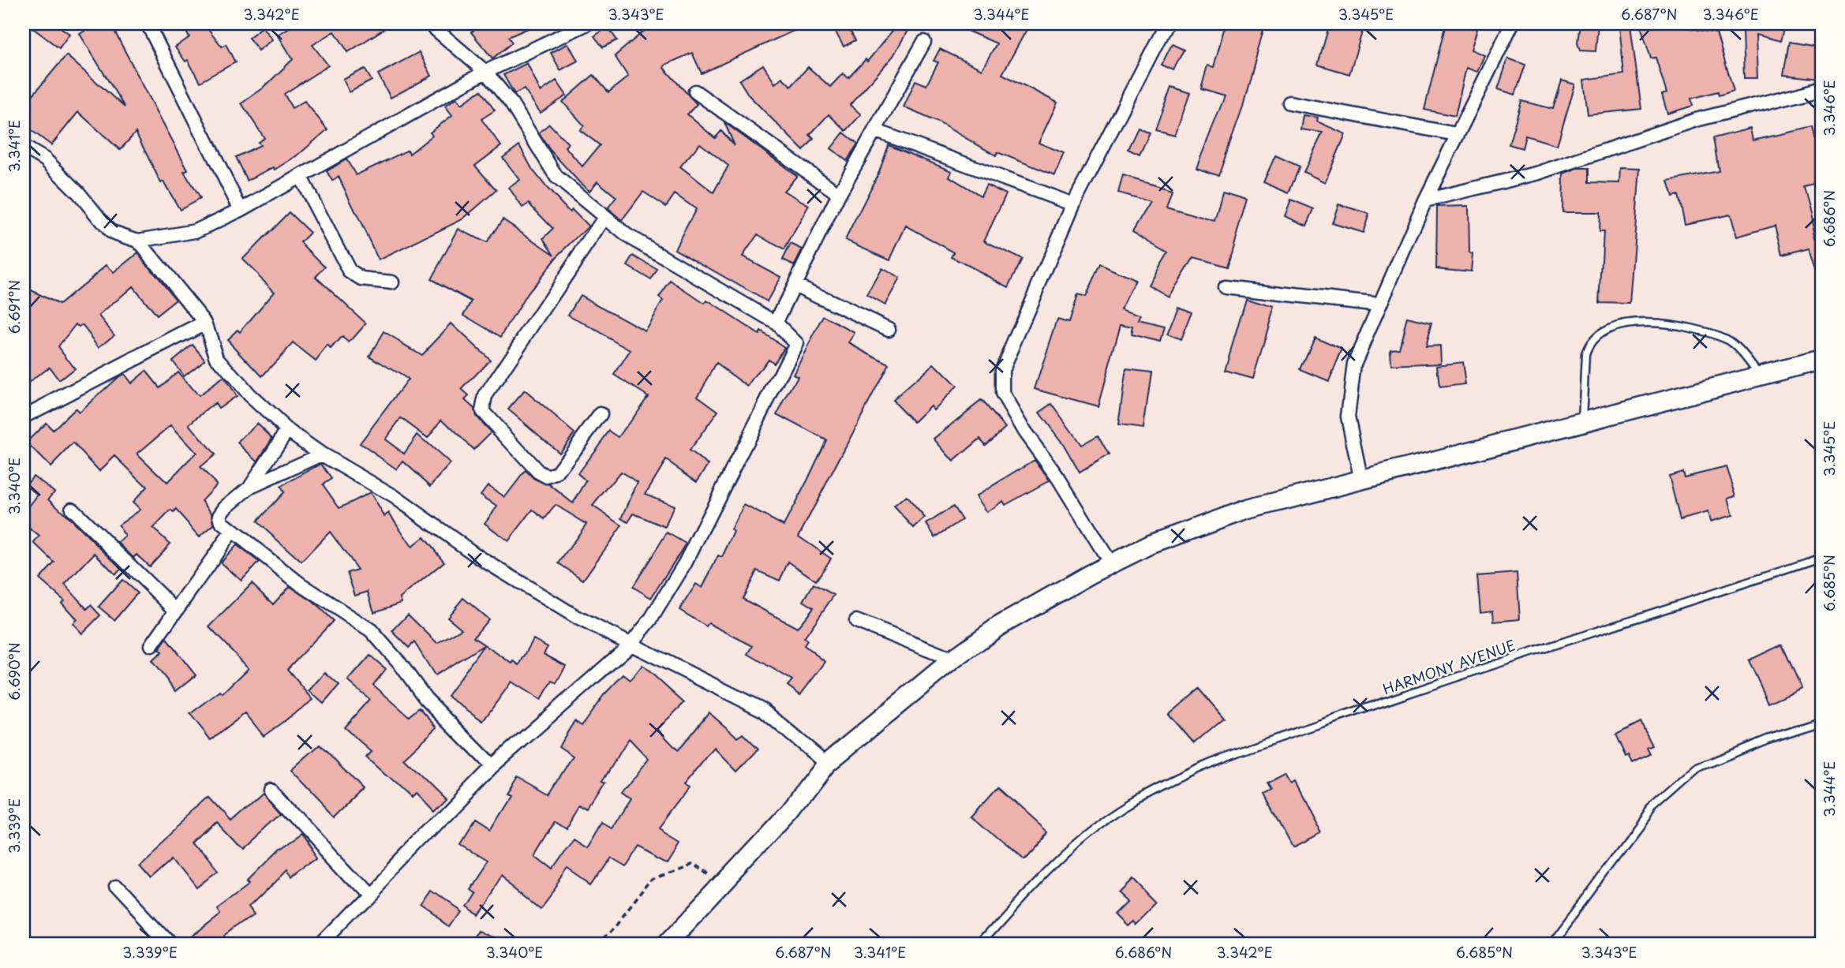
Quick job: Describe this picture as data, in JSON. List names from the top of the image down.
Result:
{
  "streets": {
    "lane": ["HARMONY AVENUE"]
  },
  "coordinates": [
    "3.342°E",
    "3.343°E",
    "3.344°E",
    "3.345°E",
    "6.687°N",
    "3.346°E",
    "3.341°E",
    "6.686°N",
    "6.691°N",
    "3.340°E",
    "6.685°N",
    "6.690°N",
    "3.339°E"
  ]
}
